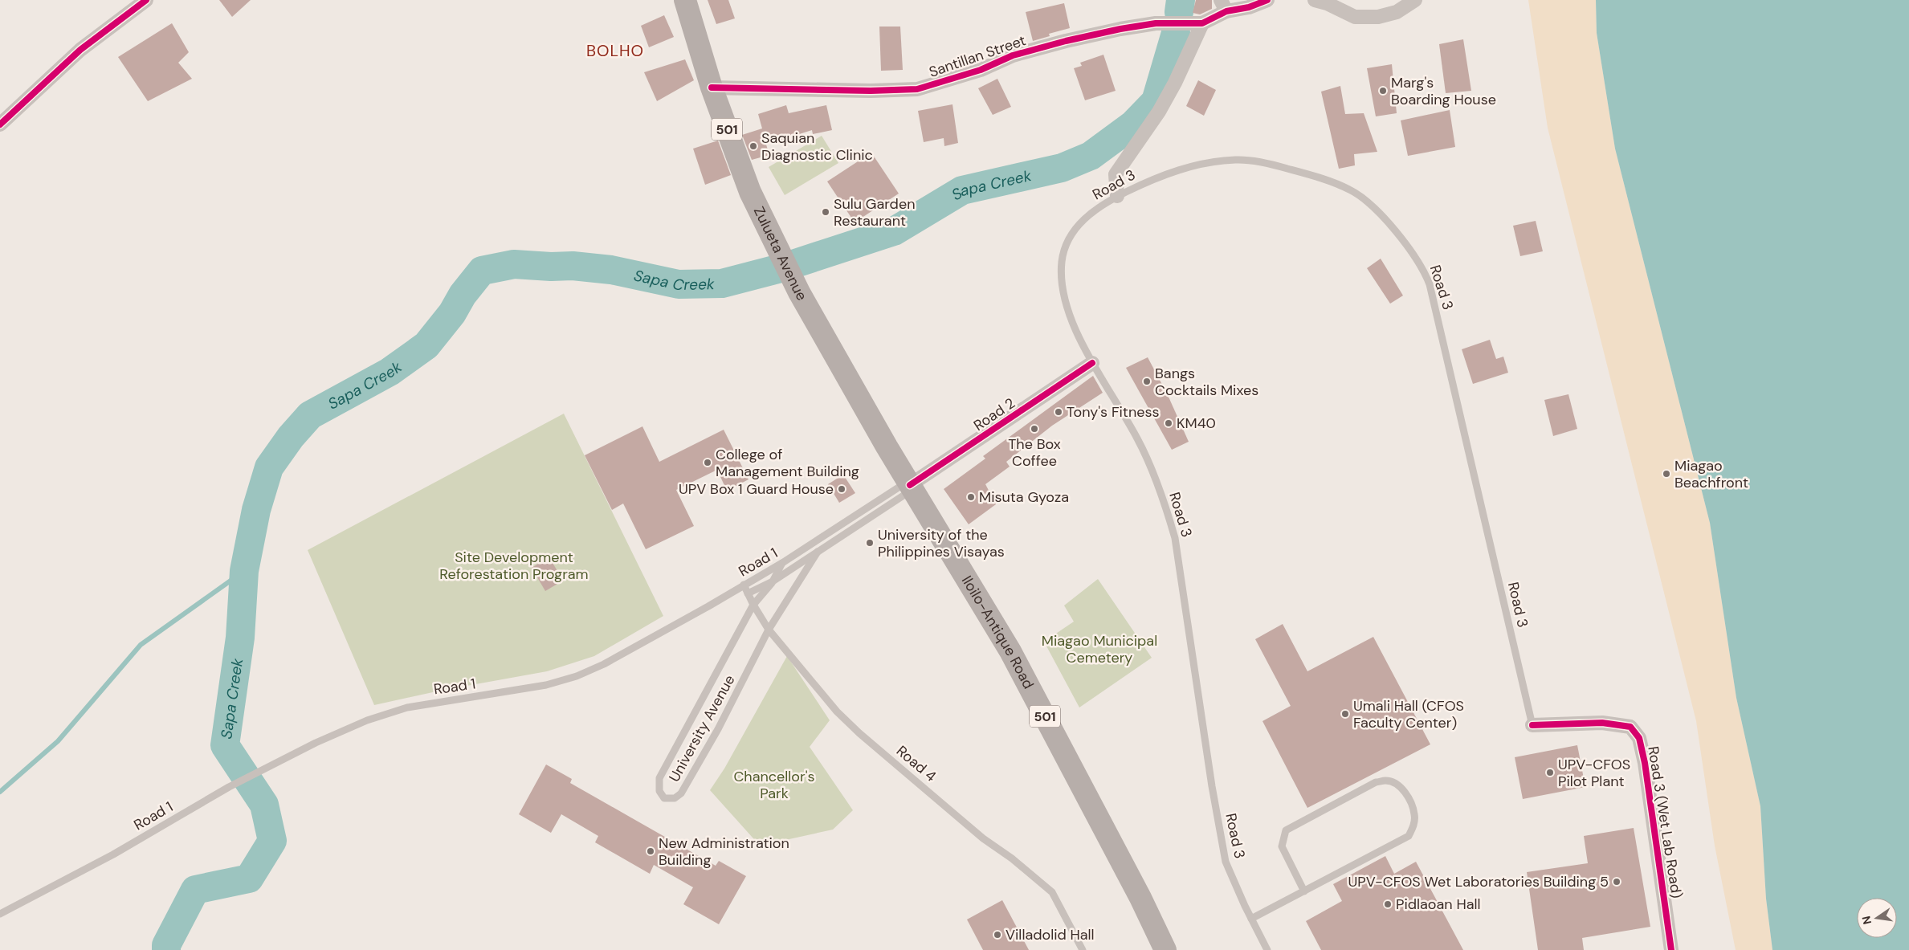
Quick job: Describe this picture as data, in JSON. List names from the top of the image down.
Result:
{
  "streets": {
    "main road": ["501", "Zulueta Avenue", "Iloilo-Antique Road"],
    "street": ["Santillan Street", "Road 2", "Road 3 (Wet Lab Road)"],
    "lane": [
      "Road 3",
      "Road 1",
      "University Avenue",
      "Road 4"
    ]
  },
  "crossings": [
    ["Santillan Street", "Zulueta Avenue"],
    ["Road 3", "Road 2"],
    ["Road 3", "Road 3 (Wet Lab Road)"],
    ["Zulueta Avenue", "Road 2"],
    ["Zulueta Avenue", "Road 1"],
    ["Zulueta Avenue", "Iloilo-Antique Road"],
    ["Road 2", "Road 1"],
    ["Road 2", "Iloilo-Antique Road"],
    ["Road 1", "Iloilo-Antique Road"],
    ["Road 1", "University Avenue"],
    ["Road 1", "Road 4"],
    ["University Avenue", "Road 4"]
  ],
  "districts": ["BOLHO"],
  "water": ["Sapa Creek"],
  "parks": ["Site Development Reforestation Program", "Miagao Municipal Cemetery", "Chancellor's Park"],
  "places": [
    "Marg's Boarding House",
    "Saquian Diagnostic Clinic",
    "Sulu Garden Restaurant",
    "Bangs Cocktails Mixes",
    "Tony's Fitness",
    "KM40",
    "The Box Coffee",
    "College of Management Building",
    "Miagao Beachfront",
    "UPV Box 1 Guard House",
    "Misuta Gyoza",
    "University of the Philippines Visayas",
    "Umali Hall (CFOS Faculty Center)",
    "UPV-CFOS Pilot Plant",
    "New Administration Building",
    "UPV-CFOS Wet Laboratories Building 5",
    "Pidlaoan Hall",
    "Villadolid Hall"
  ],
  "north": "left"
}
